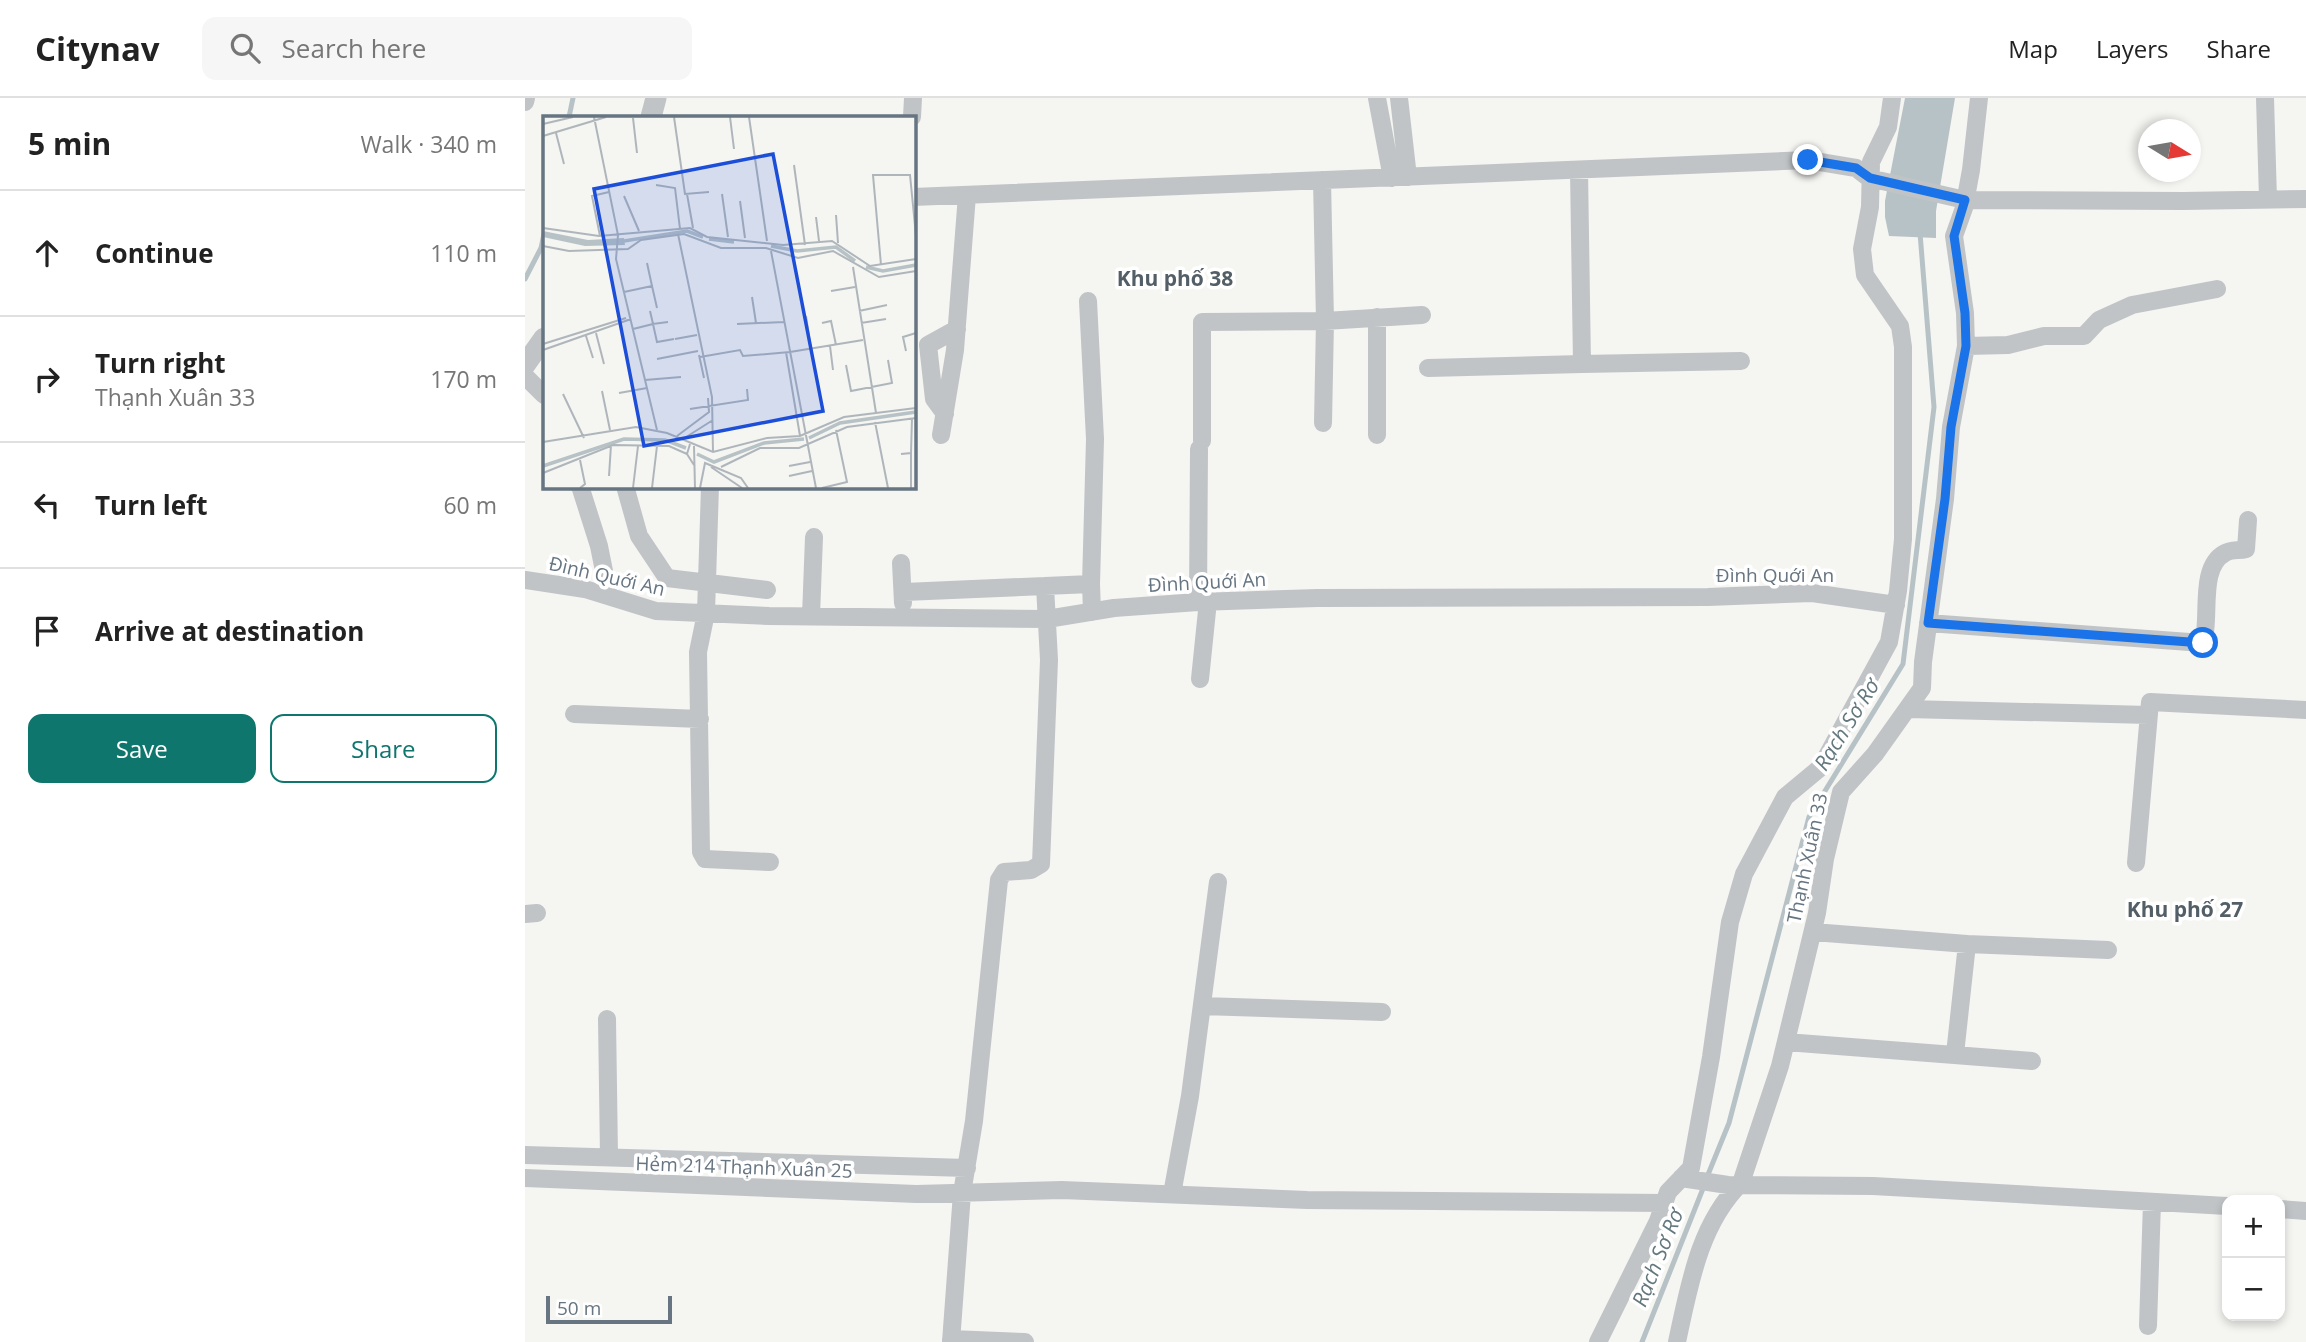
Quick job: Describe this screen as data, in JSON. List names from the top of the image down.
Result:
{
  "streets": {
    "street": ["Đình Quới An", "Thạnh Xuân 33", "Hẻm 214 Thạnh Xuân 25"]
  },
  "districts": ["Khu phố 38", "Khu phố 27"],
  "water": ["Rạch Sơ Rơ"],
  "scale_bar": "50 m",
  "north": "right",
  "page": {
    "header": "Citynav",
    "search": "Search here",
    "nav": ["Map", "Layers", "Share"],
    "heading": ["5 min", "Walk · 340 m"],
    "list": [
      ["Continue", "110 m"],
      ["Turn right", "Thạnh Xuân 33", "170 m"],
      ["Turn left", "60 m"],
      "Arrive at destination"
    ],
    "buttons": ["Save", "Share"],
    "map_buttons": ["+", "−"],
    "scale": "50 m"
  }
}
